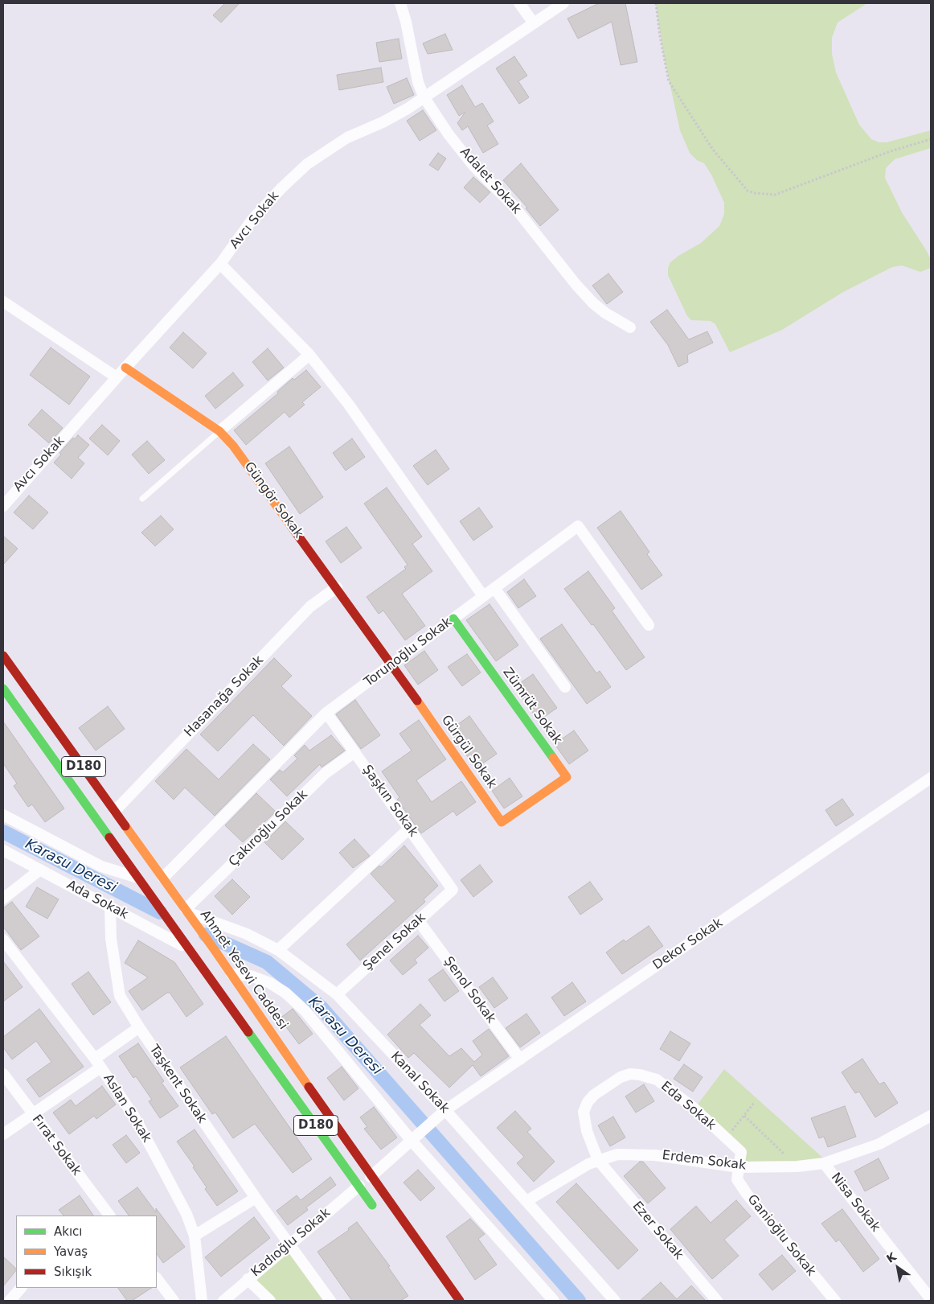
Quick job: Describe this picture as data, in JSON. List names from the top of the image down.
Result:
{
  "streets": {
    "main road": [
      "Güngör Sokak",
      "Zümrüt Sokak",
      "Gürgül Sokak",
      "D180",
      "Ahmet Yesevi Caddesi"
    ],
    "street": [
      "Adalet Sokak",
      "Avcı Sokak",
      "Torunoğlu Sokak",
      "Hasanağa Sokak",
      "Şaşkın Sokak",
      "Çakıroğlu Sokak",
      "Ada Sokak",
      "Şenel Sokak",
      "Dekor Sokak",
      "Şenol Sokak",
      "Kanal Sokak",
      "Taşkent Sokak",
      "Eda Sokak",
      "Aslan Sokak",
      "Fırat Sokak",
      "Erdem Sokak",
      "Nisa Sokak",
      "Ezer Sokak",
      "Ganioğlu Sokak",
      "Kadıoğlu Sokak"
    ]
  },
  "crossings": [
    ["Adalet Sokak", "Avcı Sokak"],
    ["Avcı Sokak", "Güngör Sokak"],
    ["Güngör Sokak", "Torunoğlu Sokak"],
    ["Güngör Sokak", "Hasanağa Sokak"],
    ["Güngör Sokak", "Gürgül Sokak"],
    ["Torunoğlu Sokak", "Zümrüt Sokak"],
    ["Torunoğlu Sokak", "Gürgül Sokak"],
    ["Torunoğlu Sokak", "Şaşkın Sokak"],
    ["Torunoğlu Sokak", "Ahmet Yesevi Caddesi"],
    ["Hasanağa Sokak", "Ahmet Yesevi Caddesi"],
    ["Zümrüt Sokak", "Gürgül Sokak"],
    ["D180", "Ada Sokak"],
    ["D180", "Kadıoğlu Sokak"],
    ["Şaşkın Sokak", "Çakıroğlu Sokak"],
    ["Şaşkın Sokak", "Şenel Sokak"],
    ["Çakıroğlu Sokak", "Ahmet Yesevi Caddesi"],
    ["Çakıroğlu Sokak", "Kanal Sokak"],
    ["Ada Sokak", "Taşkent Sokak"],
    ["Şenel Sokak", "Şenol Sokak"],
    ["Şenel Sokak", "Kanal Sokak"],
    ["Dekor Sokak", "Ahmet Yesevi Caddesi"],
    ["Dekor Sokak", "Şenol Sokak"],
    ["Dekor Sokak", "Kanal Sokak"],
    ["Ahmet Yesevi Caddesi", "Kanal Sokak"],
    ["Kanal Sokak", "Erdem Sokak"],
    ["Taşkent Sokak", "Kadıoğlu Sokak"],
    ["Eda Sokak", "Erdem Sokak"],
    ["Eda Sokak", "Ezer Sokak"],
    ["Eda Sokak", "Ganioğlu Sokak"],
    ["Erdem Sokak", "Nisa Sokak"],
    ["Erdem Sokak", "Ezer Sokak"],
    ["Erdem Sokak", "Ganioğlu Sokak"]
  ],
  "water": ["Karasu Deresi"],
  "legend": ["Akıcı", "Yavaş", "Sıkışık"],
  "north": "top left"
}
